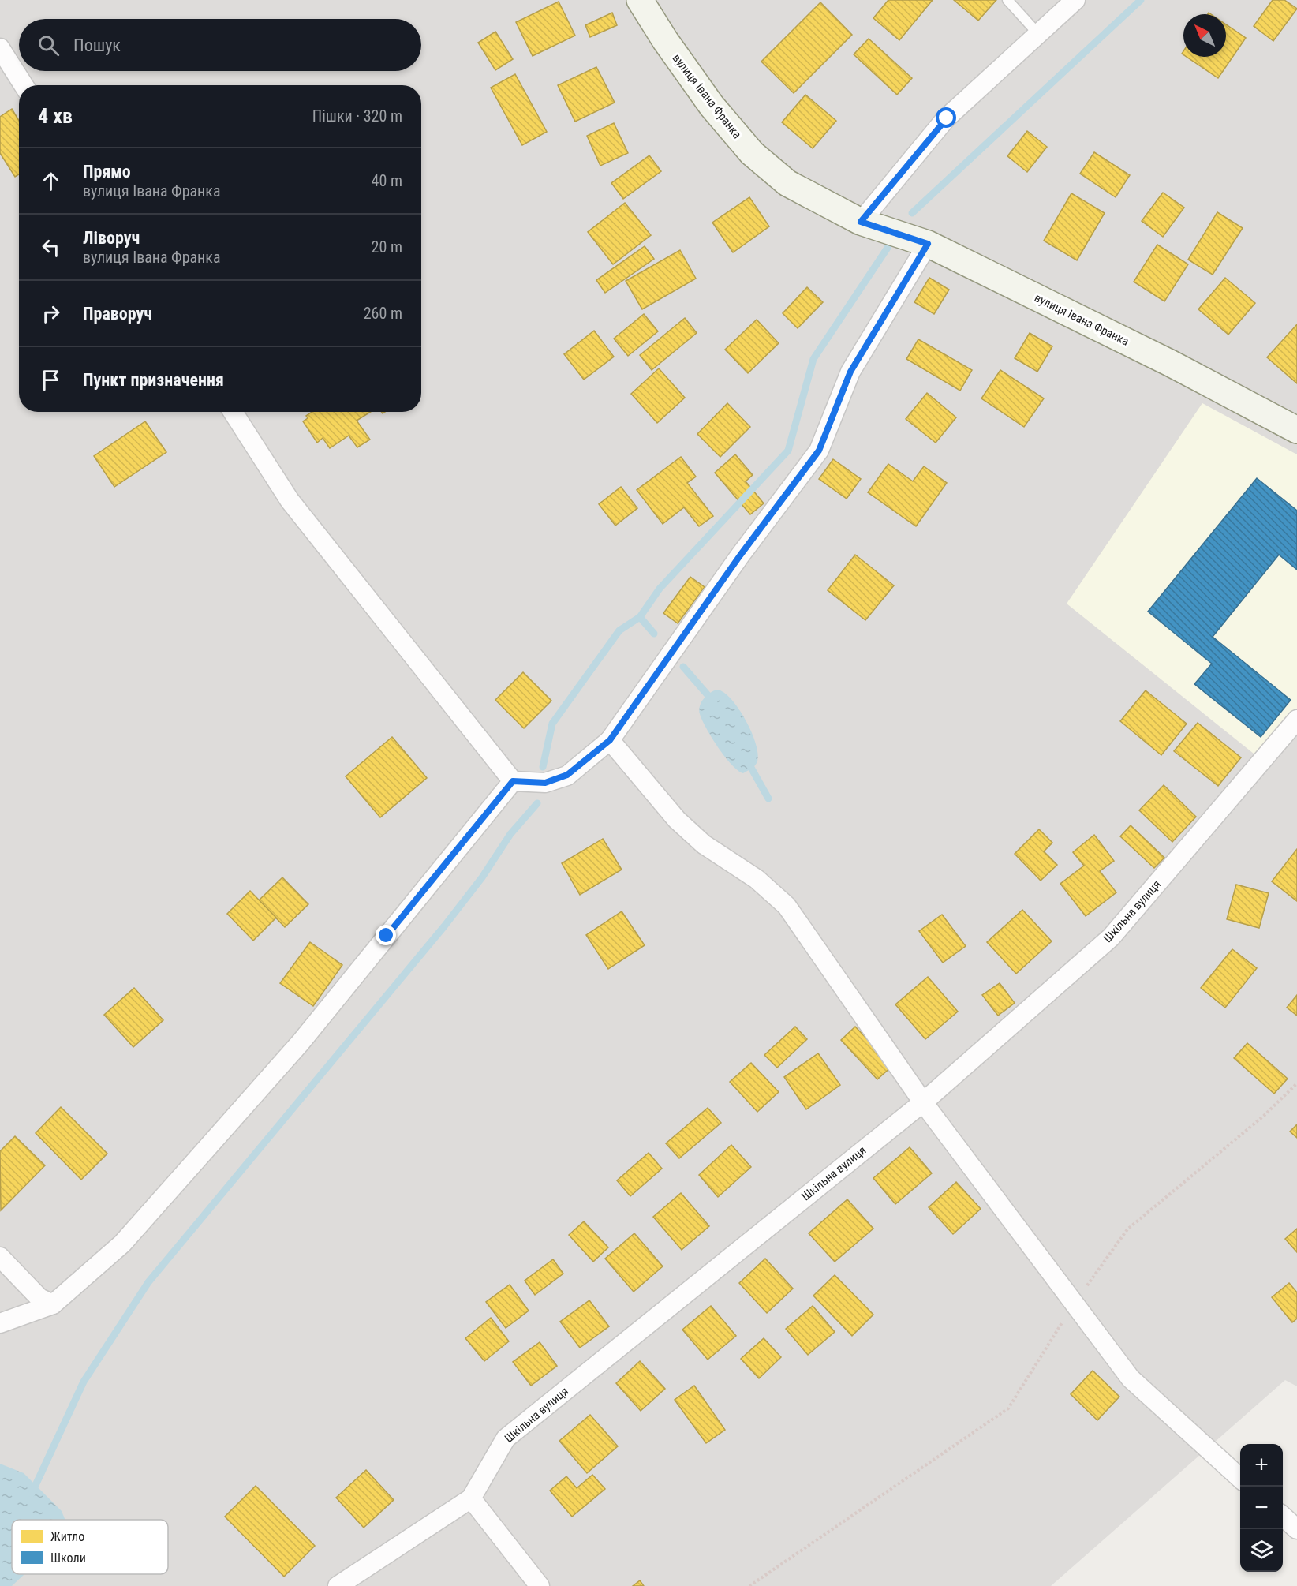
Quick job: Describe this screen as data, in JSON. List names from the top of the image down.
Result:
{
  "streets": {
    "main road": ["вулиця Івана Франка"],
    "street": ["Шкільна вулиця"]
  },
  "legend": ["Житло", "Школи"],
  "north": "top left",
  "page": {
    "search": "Пошук",
    "heading": ["4 хв", "Пішки · 320 m"],
    "list": [
      ["Прямо", "вулиця Івана Франка", "40 m"],
      ["Ліворуч", "вулиця Івана Франка", "20 m"],
      ["Праворуч", "260 m"],
      "Пункт призначення"
    ],
    "map_buttons": ["+", "−"]
  }
}
